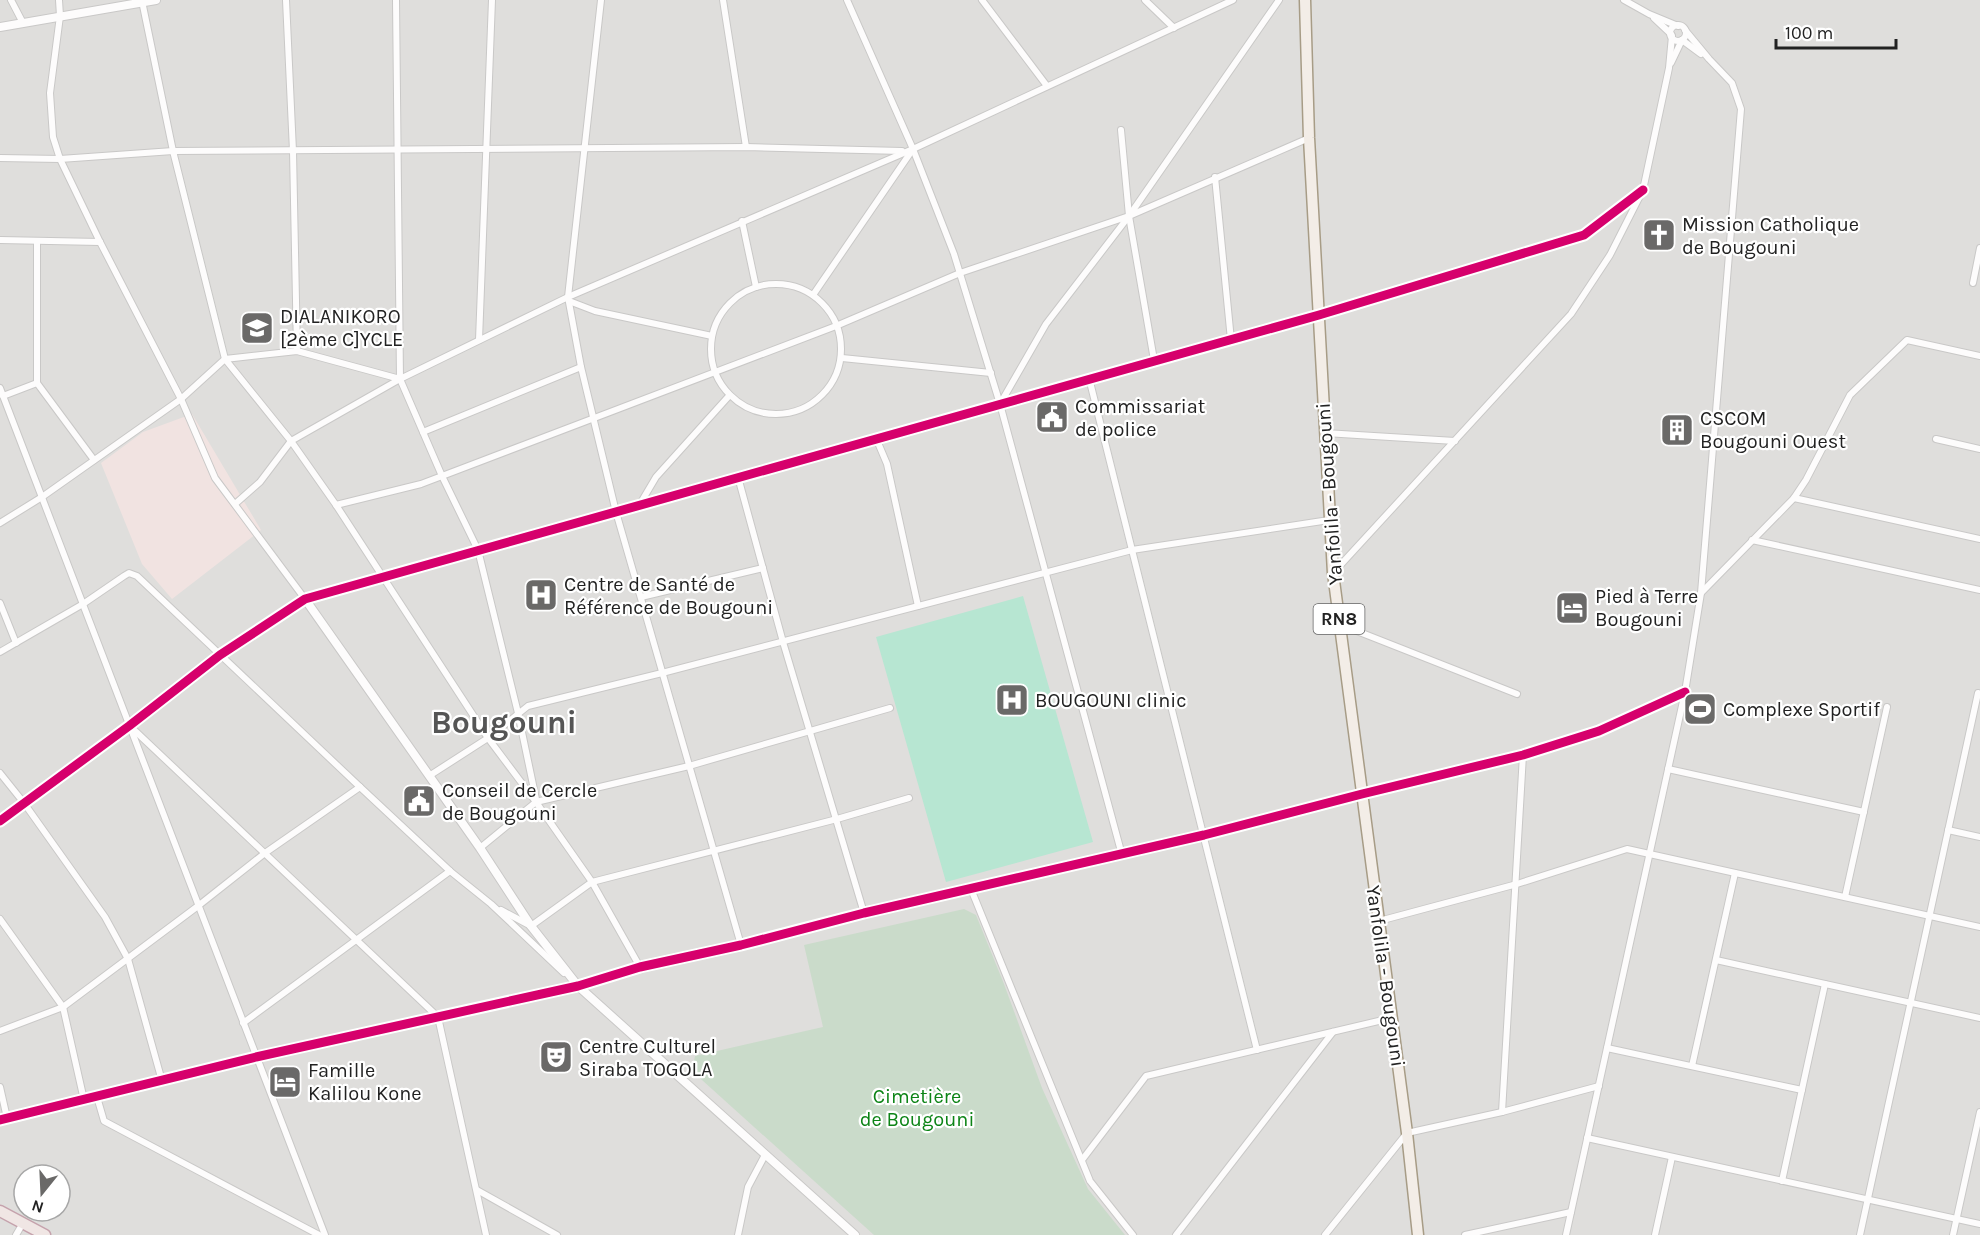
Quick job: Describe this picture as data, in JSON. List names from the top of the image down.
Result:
{
  "streets": {
    "main road": ["Yanfolila - Bougouni", "RN8"]
  },
  "districts": ["Bougouni"],
  "parks": ["Cimetière de Bougouni"],
  "places": {
    "church": ["Mission Catholique de Bougouni"],
    "school or university": ["DIALANIKORO [2ème C]YCLE"],
    "public building": ["Commissariat de police", "Conseil de Cercle de Bougouni"],
    "building": ["CSCOM Bougouni Ouest"],
    "hospital": ["Centre de Santé de Référence de Bougouni", "BOUGOUNI clinic"],
    "hotel": ["Pied à Terre Bougouni", "Famille Kalilou Kone"],
    "sports": ["Complexe Sportif"],
    "theatre": ["Centre Culturel Siraba TOGOLA"]
  },
  "scale_bar": "100 m",
  "north": "bottom"
}
